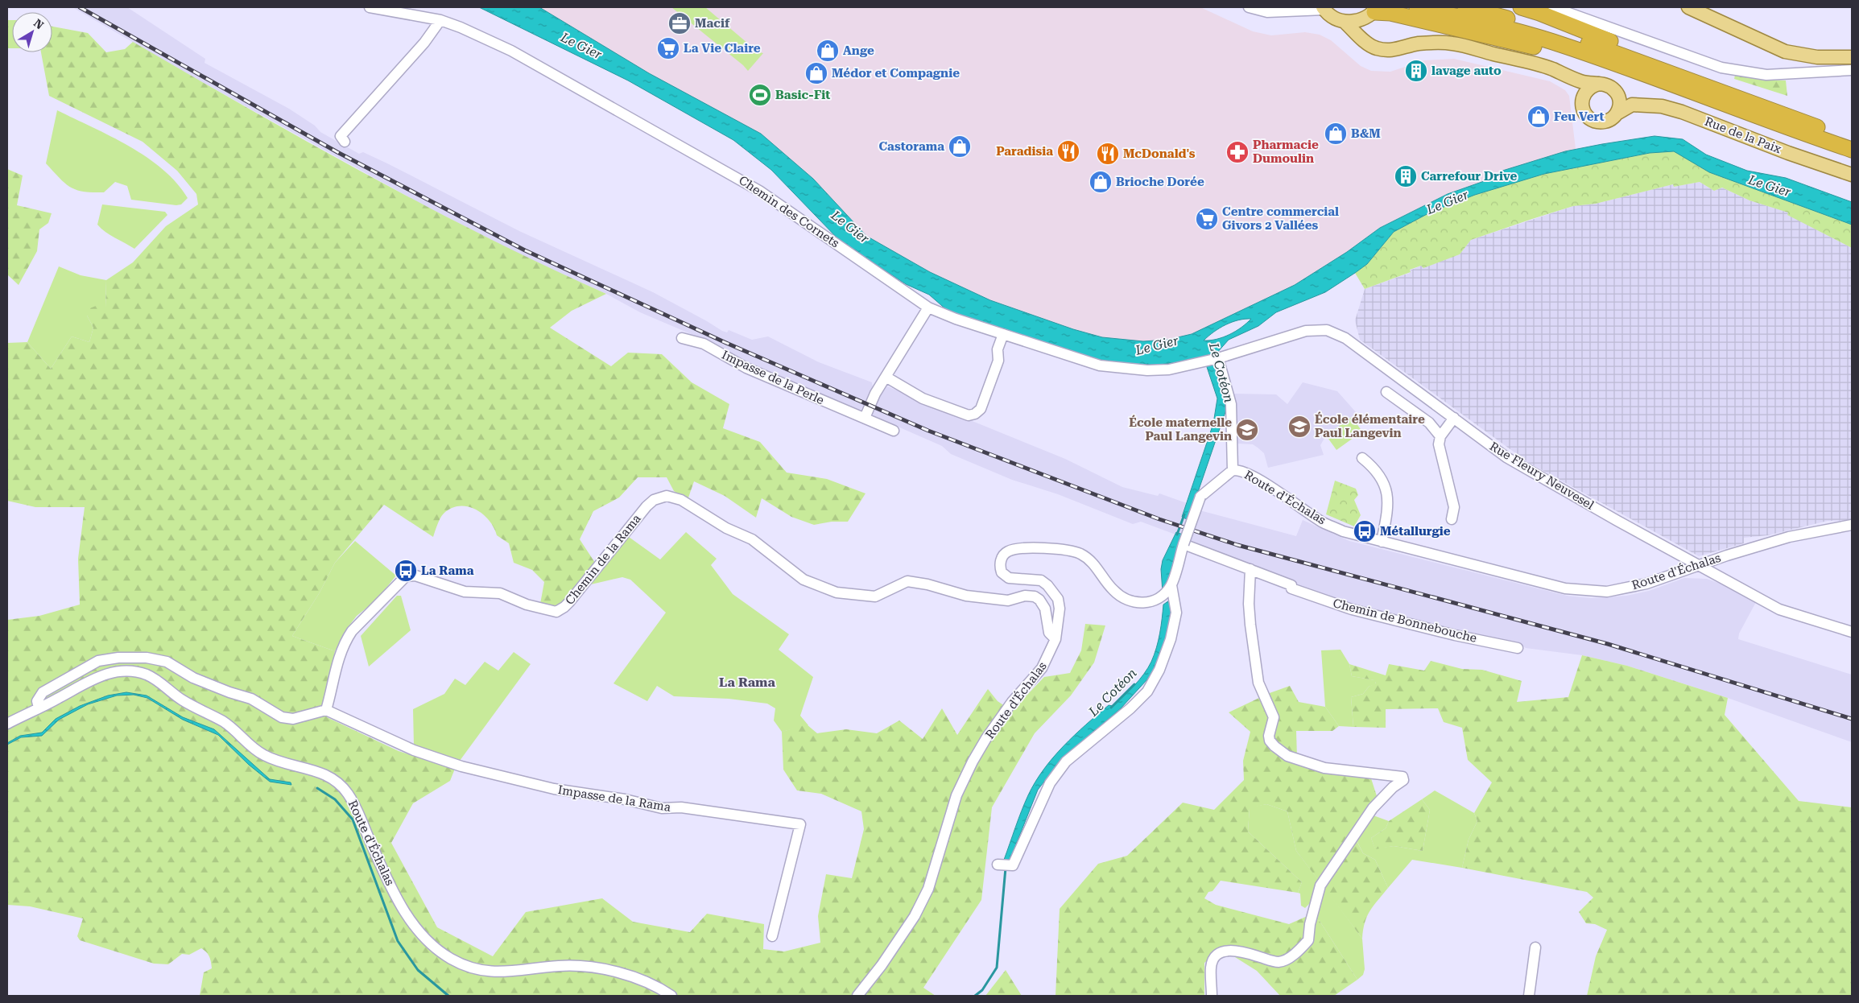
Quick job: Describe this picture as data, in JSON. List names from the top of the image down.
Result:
{
  "streets": {
    "main road": ["Rue de la Paix"],
    "street": [
      "Chemin des Cornets",
      "Impasse de la Perle",
      "Rue Fleury Neuvesel",
      "Route d'Échalas",
      "Chemin de la Rama",
      "Chemin de Bonnebouche",
      "Impasse de la Rama"
    ]
  },
  "crossings": [
    ["Chemin des Cornets", "Rue Fleury Neuvesel"],
    ["Rue Fleury Neuvesel", "Route d'Échalas"],
    ["Route d'Échalas", "Chemin de la Rama"],
    ["Route d'Échalas", "Chemin de Bonnebouche"],
    ["Chemin de la Rama", "Impasse de la Rama"]
  ],
  "districts": ["La Rama"],
  "water": ["Le Gier", "Le Cotéon"],
  "places": {
    "office": ["Macif"],
    "supermarket": ["La Vie Claire", "Centre commercial Givors 2 Vallées"],
    "shop": [
      "Ange",
      "Médor et Compagnie",
      "Feu Vert",
      "B&M",
      "Castorama",
      "Brioche Dorée"
    ],
    "building": ["lavage auto", "Carrefour Drive"],
    "sports": ["Basic-Fit"],
    "restaurant": ["Paradisia", "McDonald's"],
    "pharmacy": ["Pharmacie Dumoulin"],
    "school or university": ["École élémentaire Paul Langevin", "École maternelle Paul Langevin"],
    "bus stop": ["Métallurgie", "La Rama"]
  },
  "north": "top right"
}
